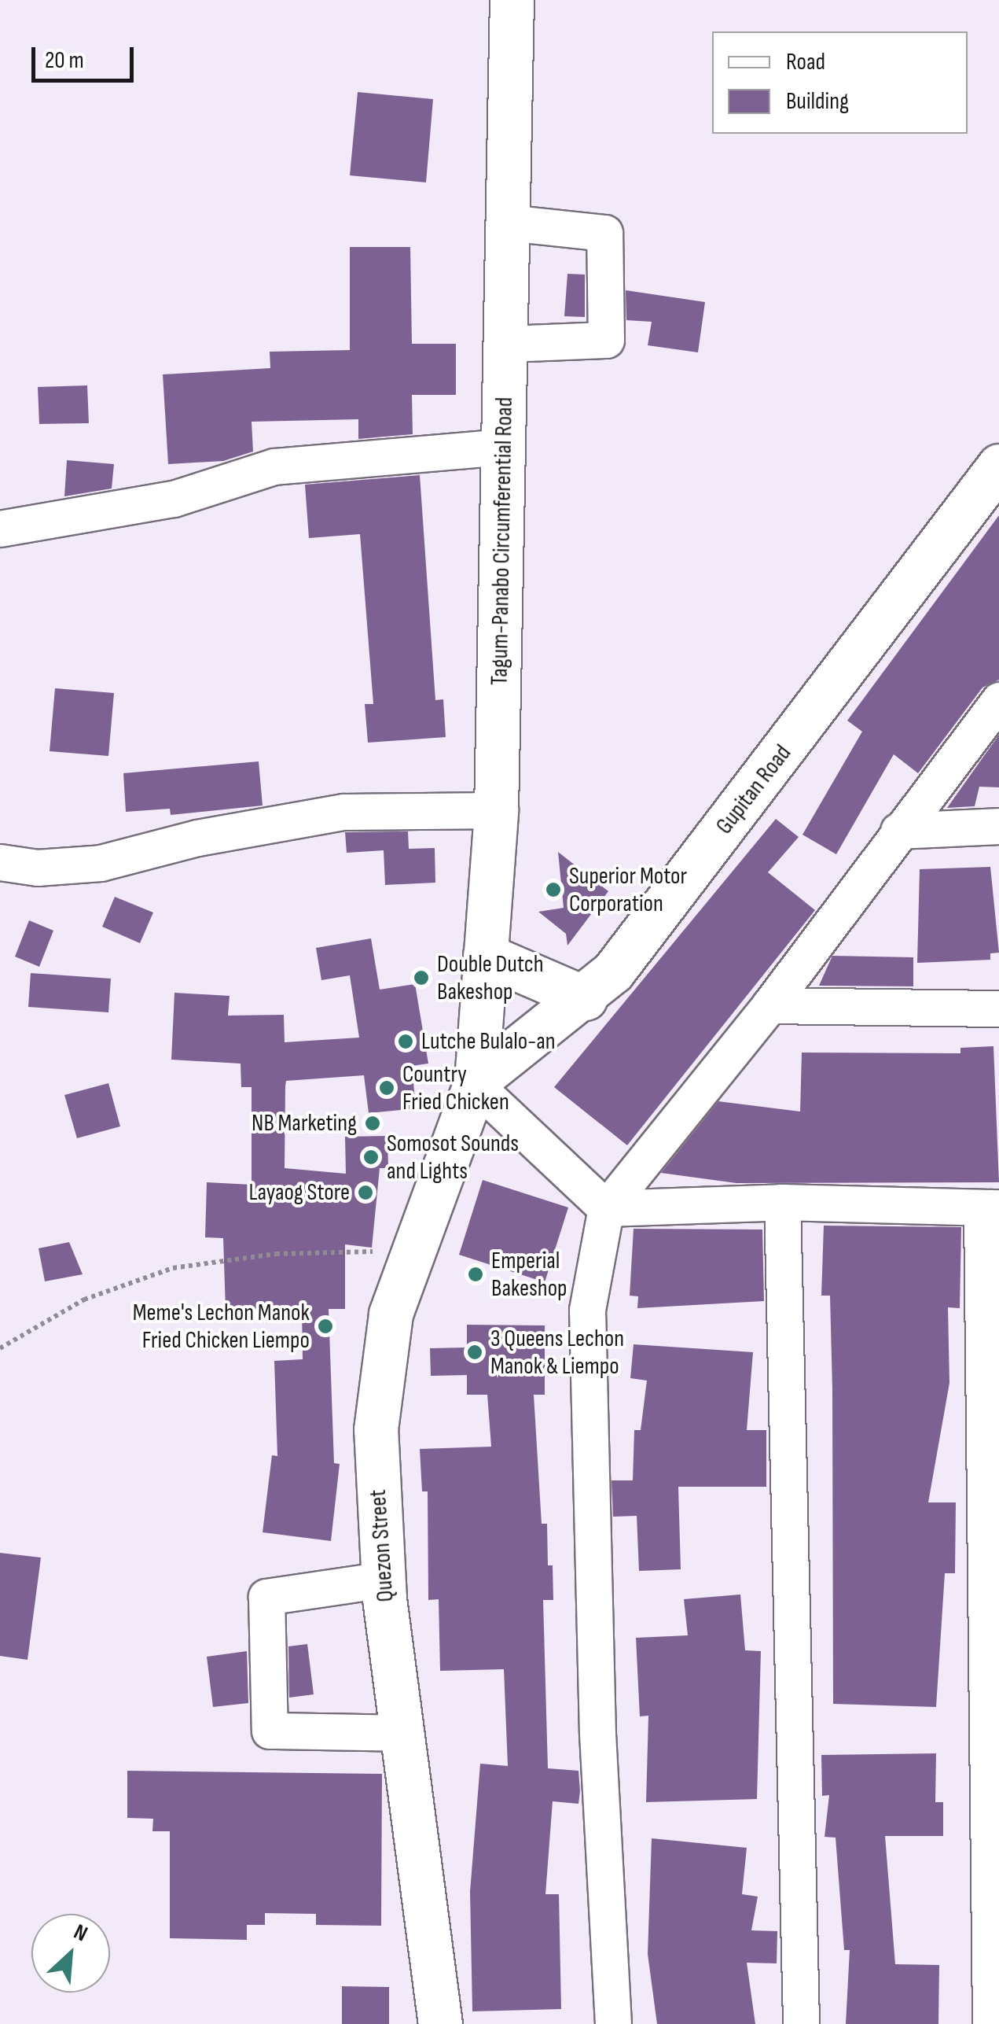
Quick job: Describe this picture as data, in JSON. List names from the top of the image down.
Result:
{
  "streets": {
    "main road": ["Tagum-Panabo Circumferential Road", "Gupitan Road", "Quezon Street"]
  },
  "crossings": [
    ["Tagum-Panabo Circumferential Road", "Gupitan Road"],
    ["Tagum-Panabo Circumferential Road", "Quezon Street"],
    ["Gupitan Road", "Quezon Street"]
  ],
  "places": [
    "Superior Motor Corporation",
    "Double Dutch Bakeshop",
    "Lutche Bulalo-an",
    "Country Fried Chicken",
    "NB Marketing",
    "Somosot Sounds and Lights",
    "Layaog Store",
    "Emperial Bakeshop",
    "Meme's Lechon Manok Fried Chicken Liempo",
    "3 Queens Lechon Manok & Liempo"
  ],
  "legend": ["Road", "Building"],
  "scale_bar": "20 m",
  "north": "top right"
}
